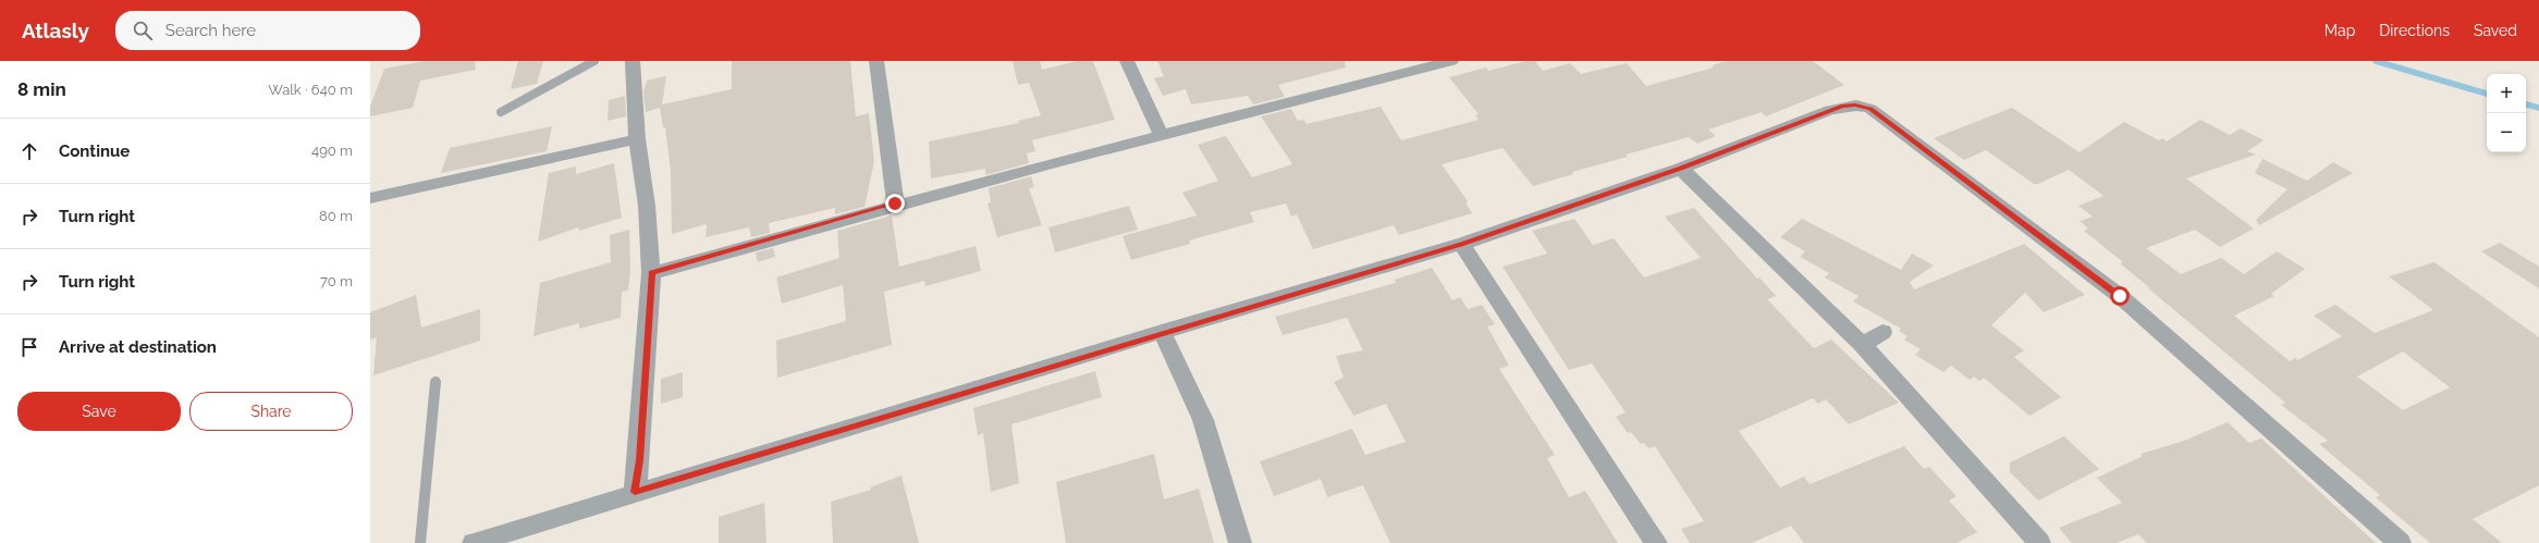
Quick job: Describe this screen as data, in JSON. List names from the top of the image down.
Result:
{
  "page": {
    "header": "Atlasly",
    "search": "Search here",
    "nav": ["Map", "Directions", "Saved"],
    "heading": ["8 min", "Walk · 640 m"],
    "map_buttons": ["+", "−"],
    "list": [
      ["Continue", "490 m"],
      ["Turn right", "80 m"],
      ["Turn right", "70 m"],
      "Arrive at destination"
    ],
    "buttons": ["Save", "Share"]
  }
}
